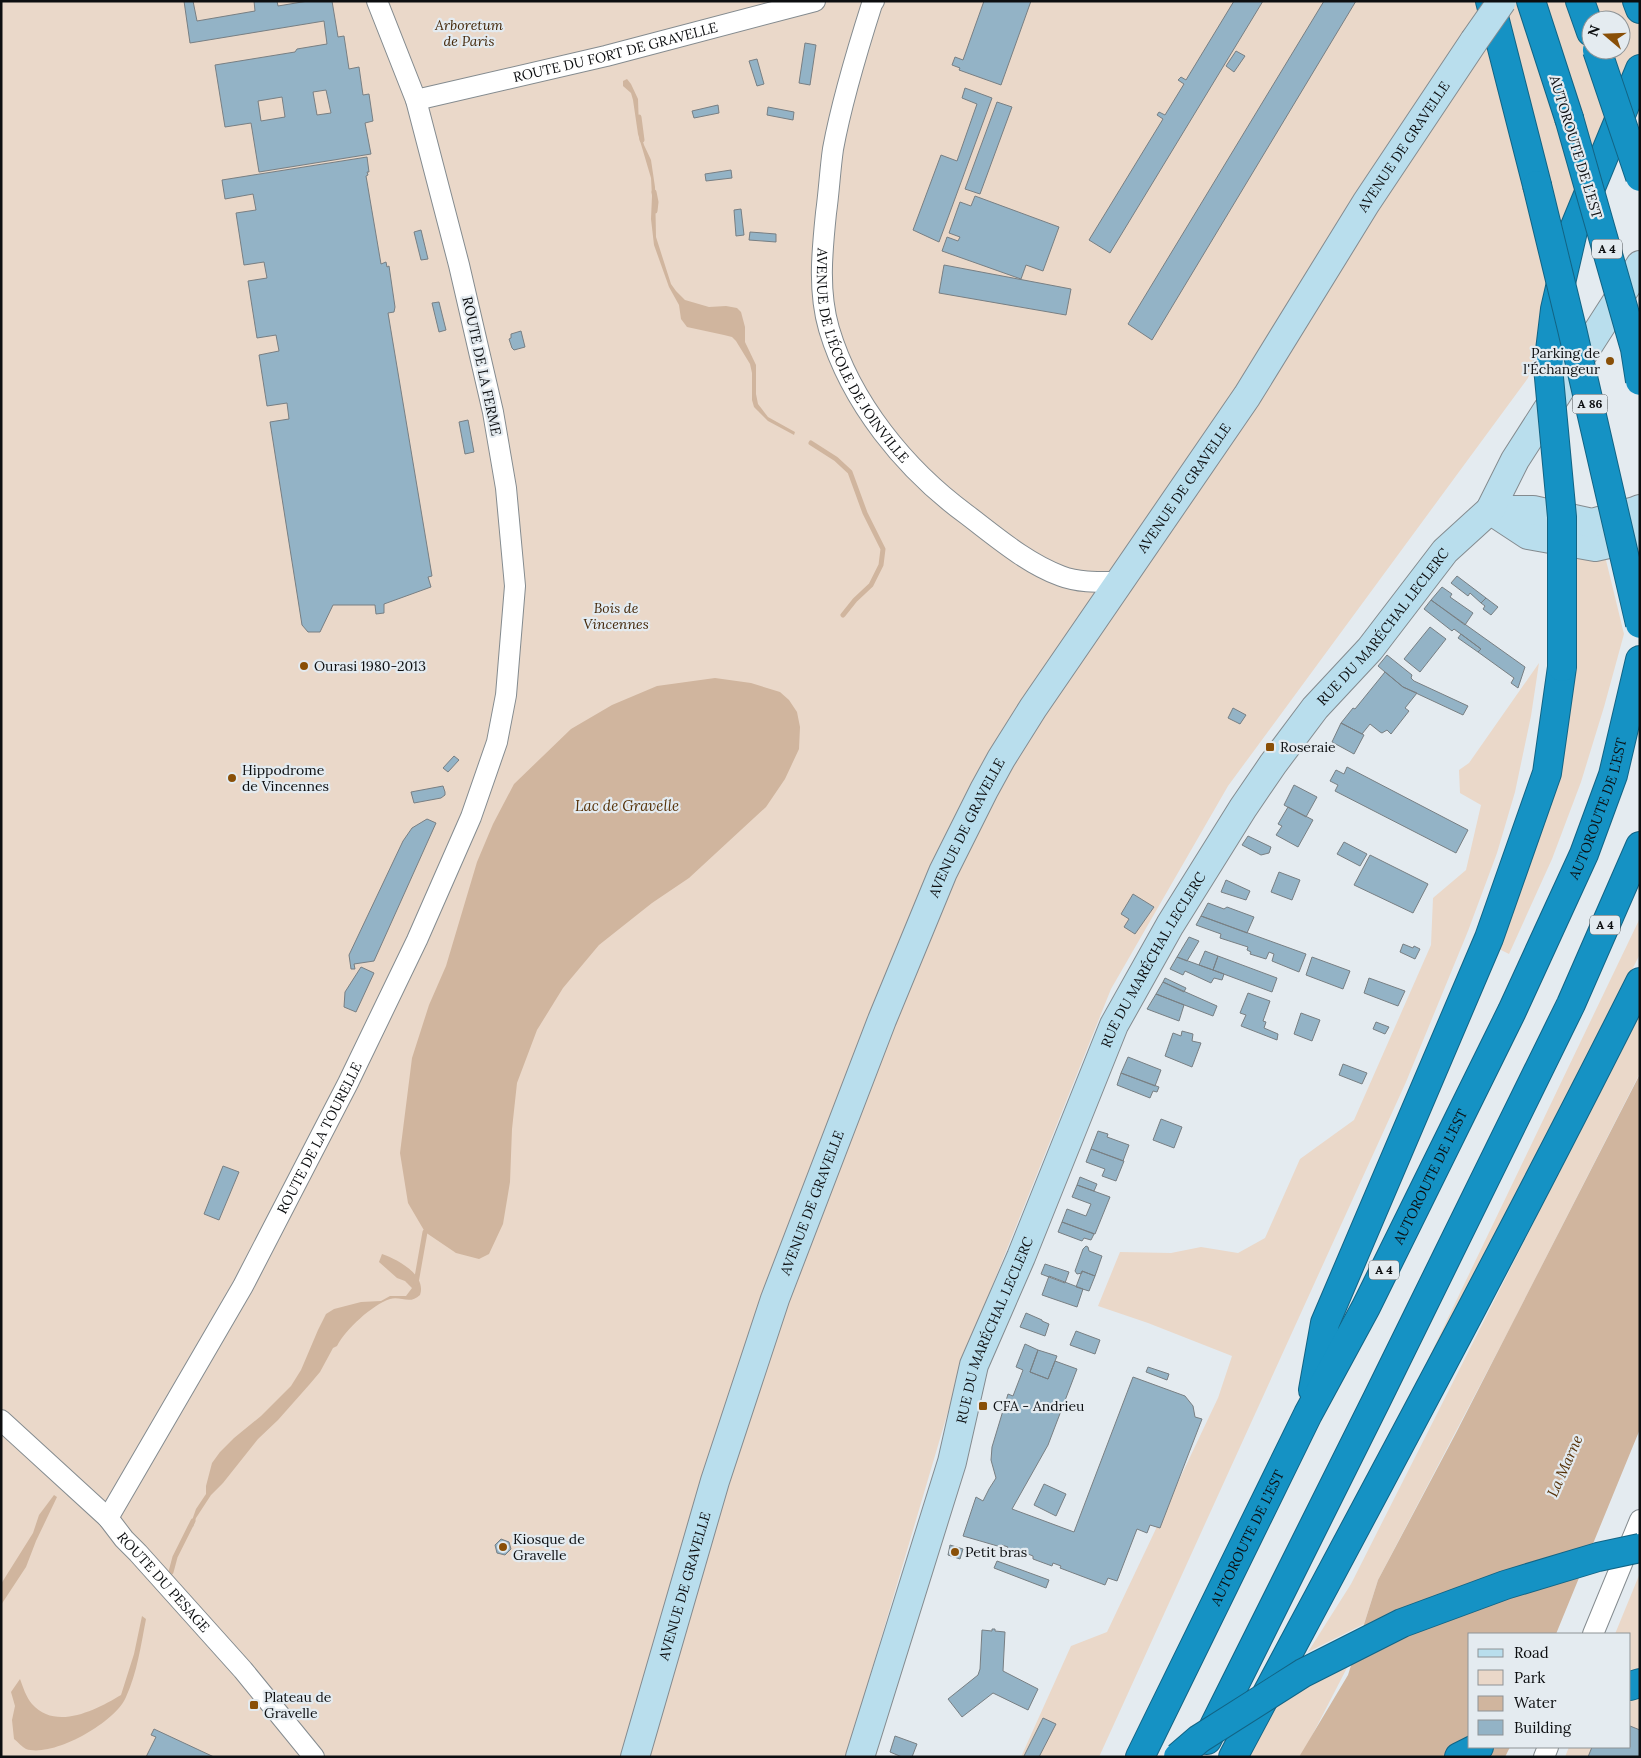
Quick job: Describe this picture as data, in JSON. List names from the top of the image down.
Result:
{
  "streets": {
    "highway": ["AUTOROUTE DE L’EST", "A 4", "A 86"],
    "street": [
      "ROUTE DU FORT DE GRAVELLE",
      "AVENUE DE GRAVELLE",
      "AVENUE DE L'ÉCOLE DE JOINVILLE",
      "ROUTE DE LA FERME",
      "RUE DU MARÉCHAL LECLERC",
      "ROUTE DE LA TOURELLE",
      "ROUTE DU PESAGE"
    ]
  },
  "crossings": [
    ["ROUTE DU FORT DE GRAVELLE", "ROUTE DE LA FERME"],
    ["AVENUE DE GRAVELLE", "AVENUE DE L'ÉCOLE DE JOINVILLE"],
    ["ROUTE DE LA FERME", "ROUTE DE LA TOURELLE"],
    ["ROUTE DE LA TOURELLE", "ROUTE DU PESAGE"]
  ],
  "water": ["Lac de Gravelle", "La Marne"],
  "parks": ["Arboretum de Paris", "Bois de Vincennes"],
  "places": {
    "other": [
      "Parking de l'Échangeur",
      "Ourasi 1980-2013",
      "Hippodrome de Vincennes",
      "Kiosque de Gravelle",
      "Petit bras"
    ],
    "transit": ["Roseraie", "CFA - Andrieu", "Plateau de Gravelle"]
  },
  "legend": [
    "Road",
    "Park",
    "Water",
    "Building"
  ],
  "north": "left"
}
